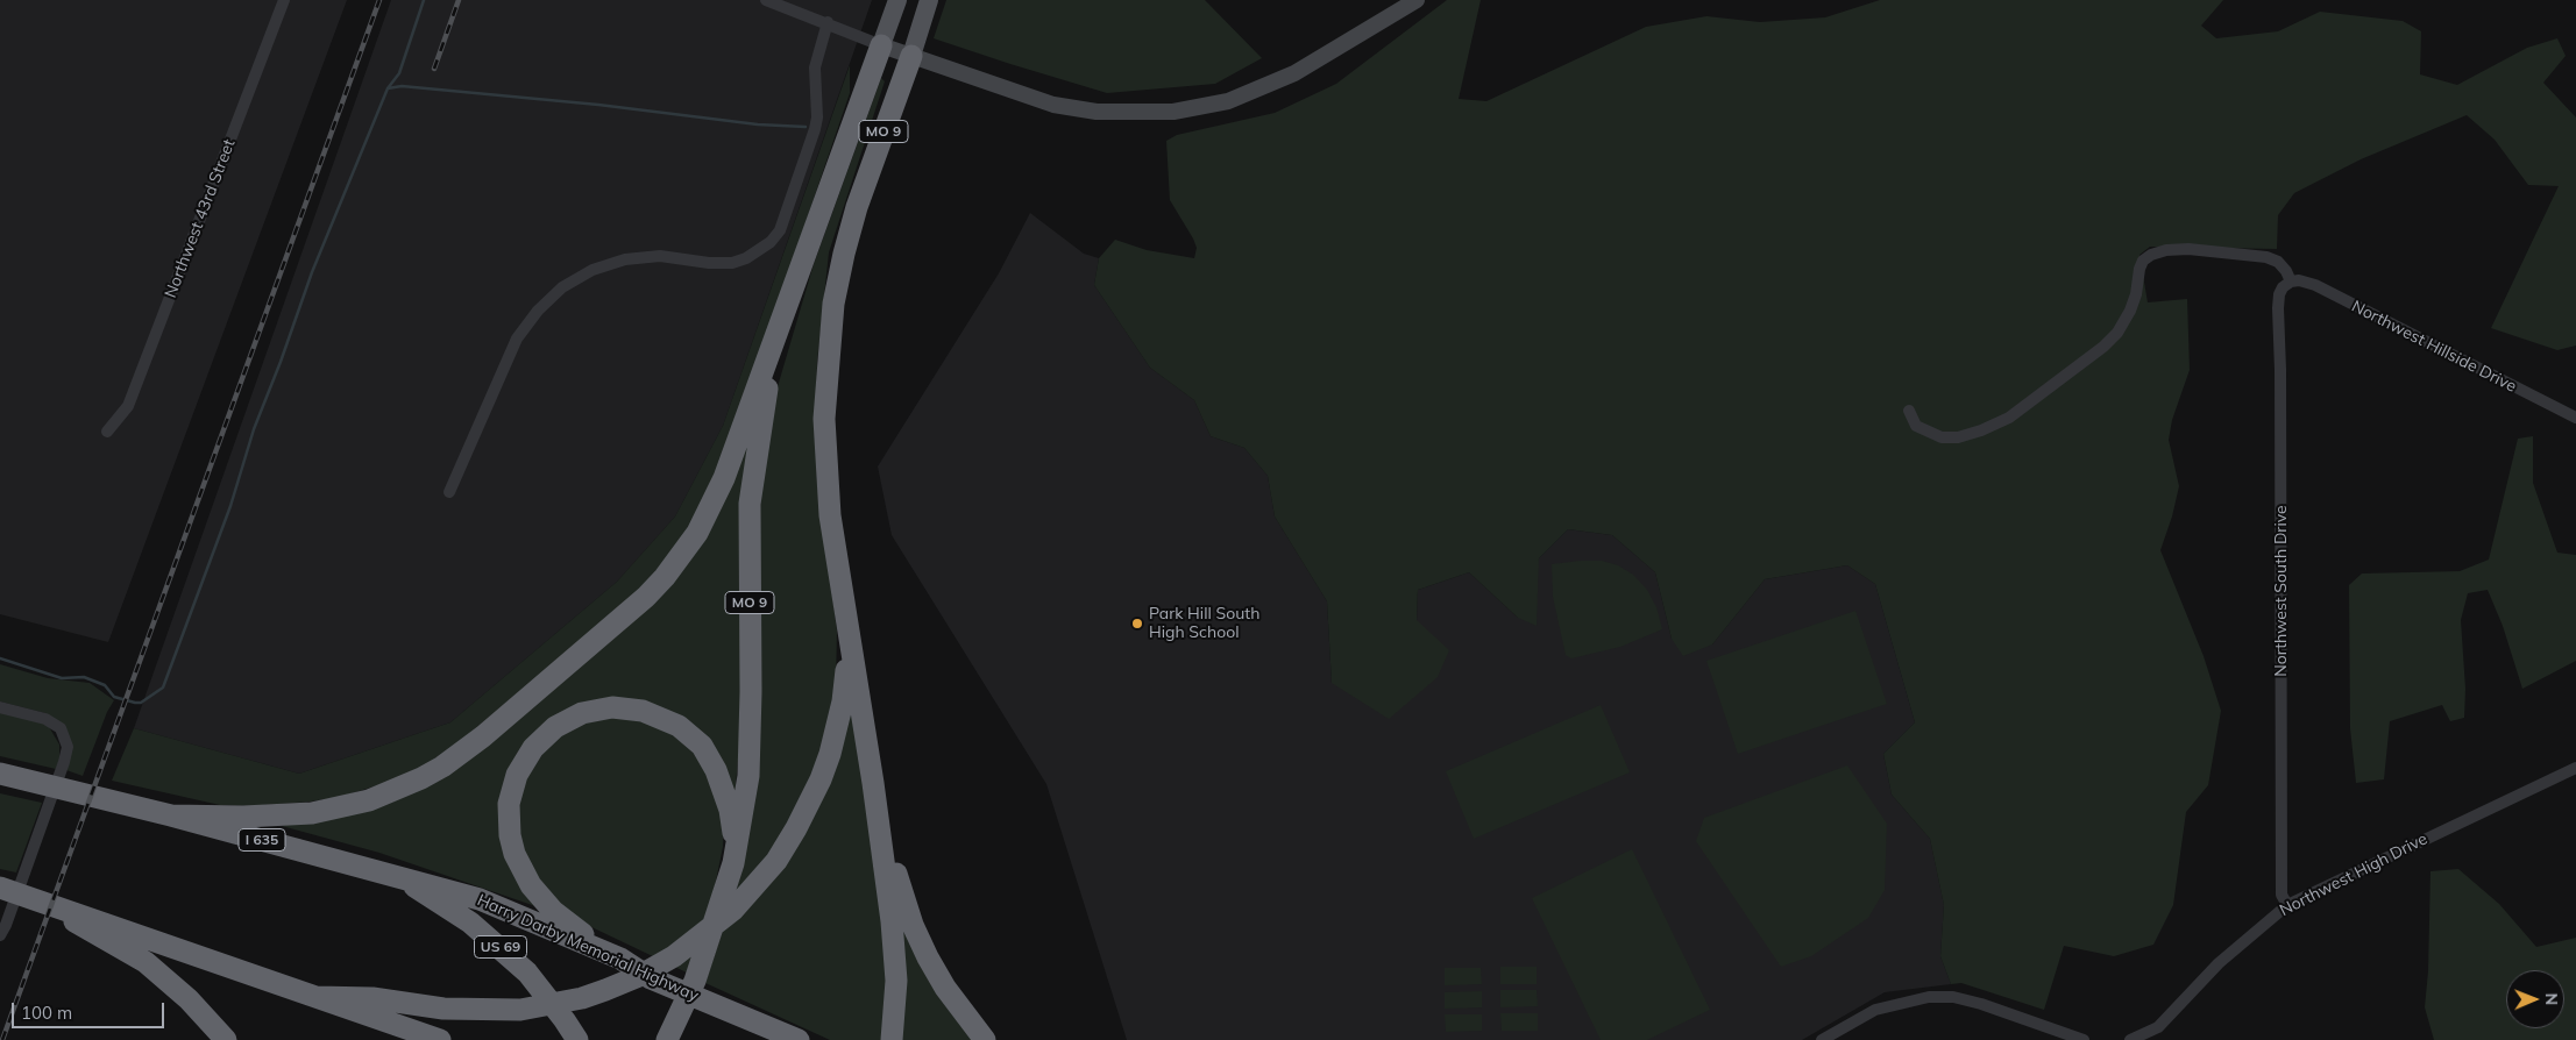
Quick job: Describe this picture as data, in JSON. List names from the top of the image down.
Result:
{
  "streets": {
    "highway": [
      "MO 9",
      "I 635",
      "US 69",
      "Harry Darby Memorial Highway"
    ],
    "street": [
      "Northwest 43rd Street",
      "Northwest Hillside Drive",
      "Northwest South Drive",
      "Northwest High Drive"
    ]
  },
  "crossings": [
    ["Northwest Hillside Drive", "Northwest South Drive"],
    ["Northwest South Drive", "Northwest High Drive"],
    ["US 69", "Harry Darby Memorial Highway"]
  ],
  "places": ["Park Hill South High School"],
  "scale_bar": "100 m",
  "north": "right"
}
